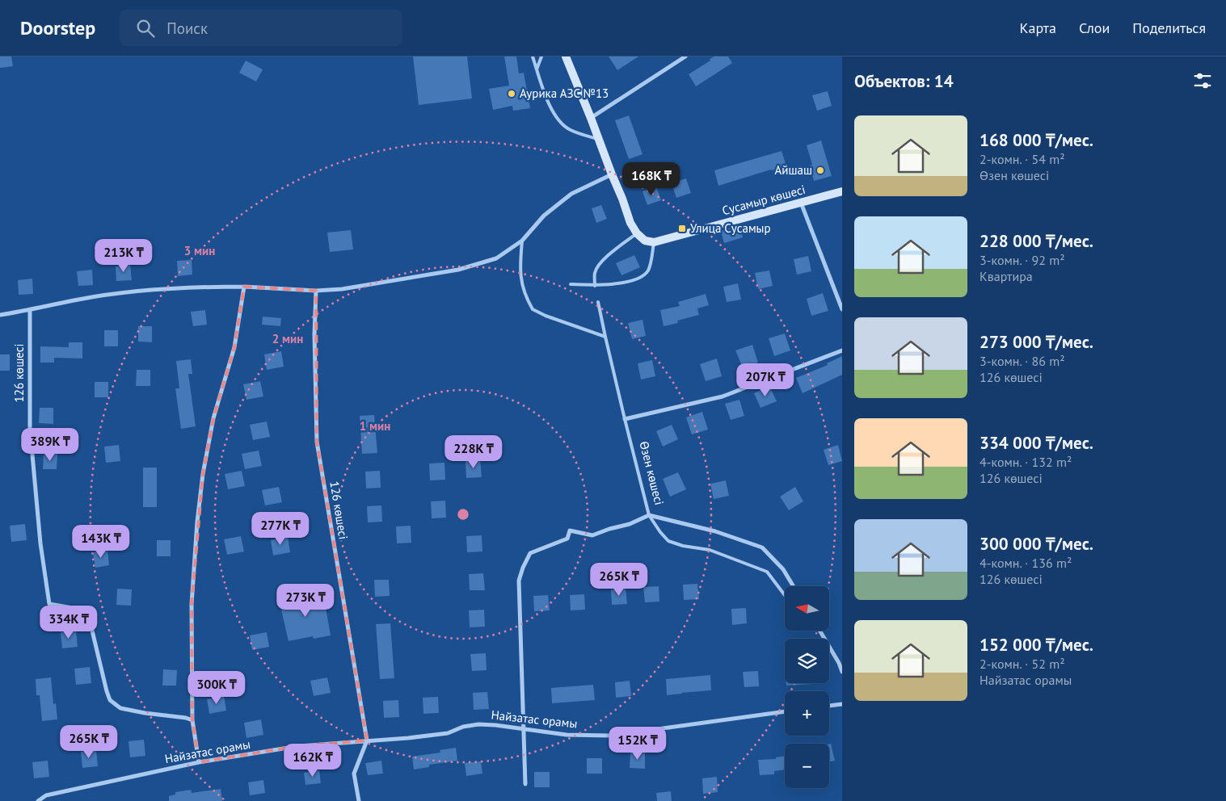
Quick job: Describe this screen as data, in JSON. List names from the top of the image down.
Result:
{
  "streets": {
    "main road": ["Сусамыр көшесі"],
    "street": ["126 көшесі", "Найзатас орамы"],
    "lane": ["Өзен көшесі"]
  },
  "crossings": [
    ["126 көшесі", "Найзатас орамы"]
  ],
  "places": {
    "other": ["Аурика АЗС №13", "Айшаш"],
    "transit": ["Улица Сусамыр"]
  },
  "north": "left",
  "page": {
    "header": "Doorstep",
    "search": "Поиск",
    "nav": ["Карта", "Слои", "Поделиться"],
    "heading": "Объектов: 14",
    "list": [
      {
        "name": "168 000 ₸/мес.",
        "note": "2-комн. · 54 m² · Өзен көшесі"
      },
      {
        "name": "228 000 ₸/мес.",
        "note": "3-комн. · 92 m² · Квартира"
      },
      {
        "name": "273 000 ₸/мес.",
        "note": "3-комн. · 86 m² · 126 көшесі"
      },
      {
        "name": "334 000 ₸/мес.",
        "note": "4-комн. · 132 m² · 126 көшесі"
      },
      {
        "name": "300 000 ₸/мес.",
        "note": "4-комн. · 136 m² · 126 көшесі"
      },
      {
        "name": "152 000 ₸/мес.",
        "note": "2-комн. · 52 m² · Найзатас орамы"
      }
    ],
    "price": [
      "168K ₸",
      "213K ₸",
      "207K ₸",
      "389K ₸",
      "228K ₸",
      "277K ₸",
      "143K ₸",
      "265K ₸",
      "273K ₸",
      "334K ₸",
      "300K ₸",
      "265K ₸",
      "152K ₸",
      "162K ₸"
    ],
    "map_buttons": ["+", "−"]
  },
  "rings": ["3 мин", "2 мин", "1 мин"]
}
